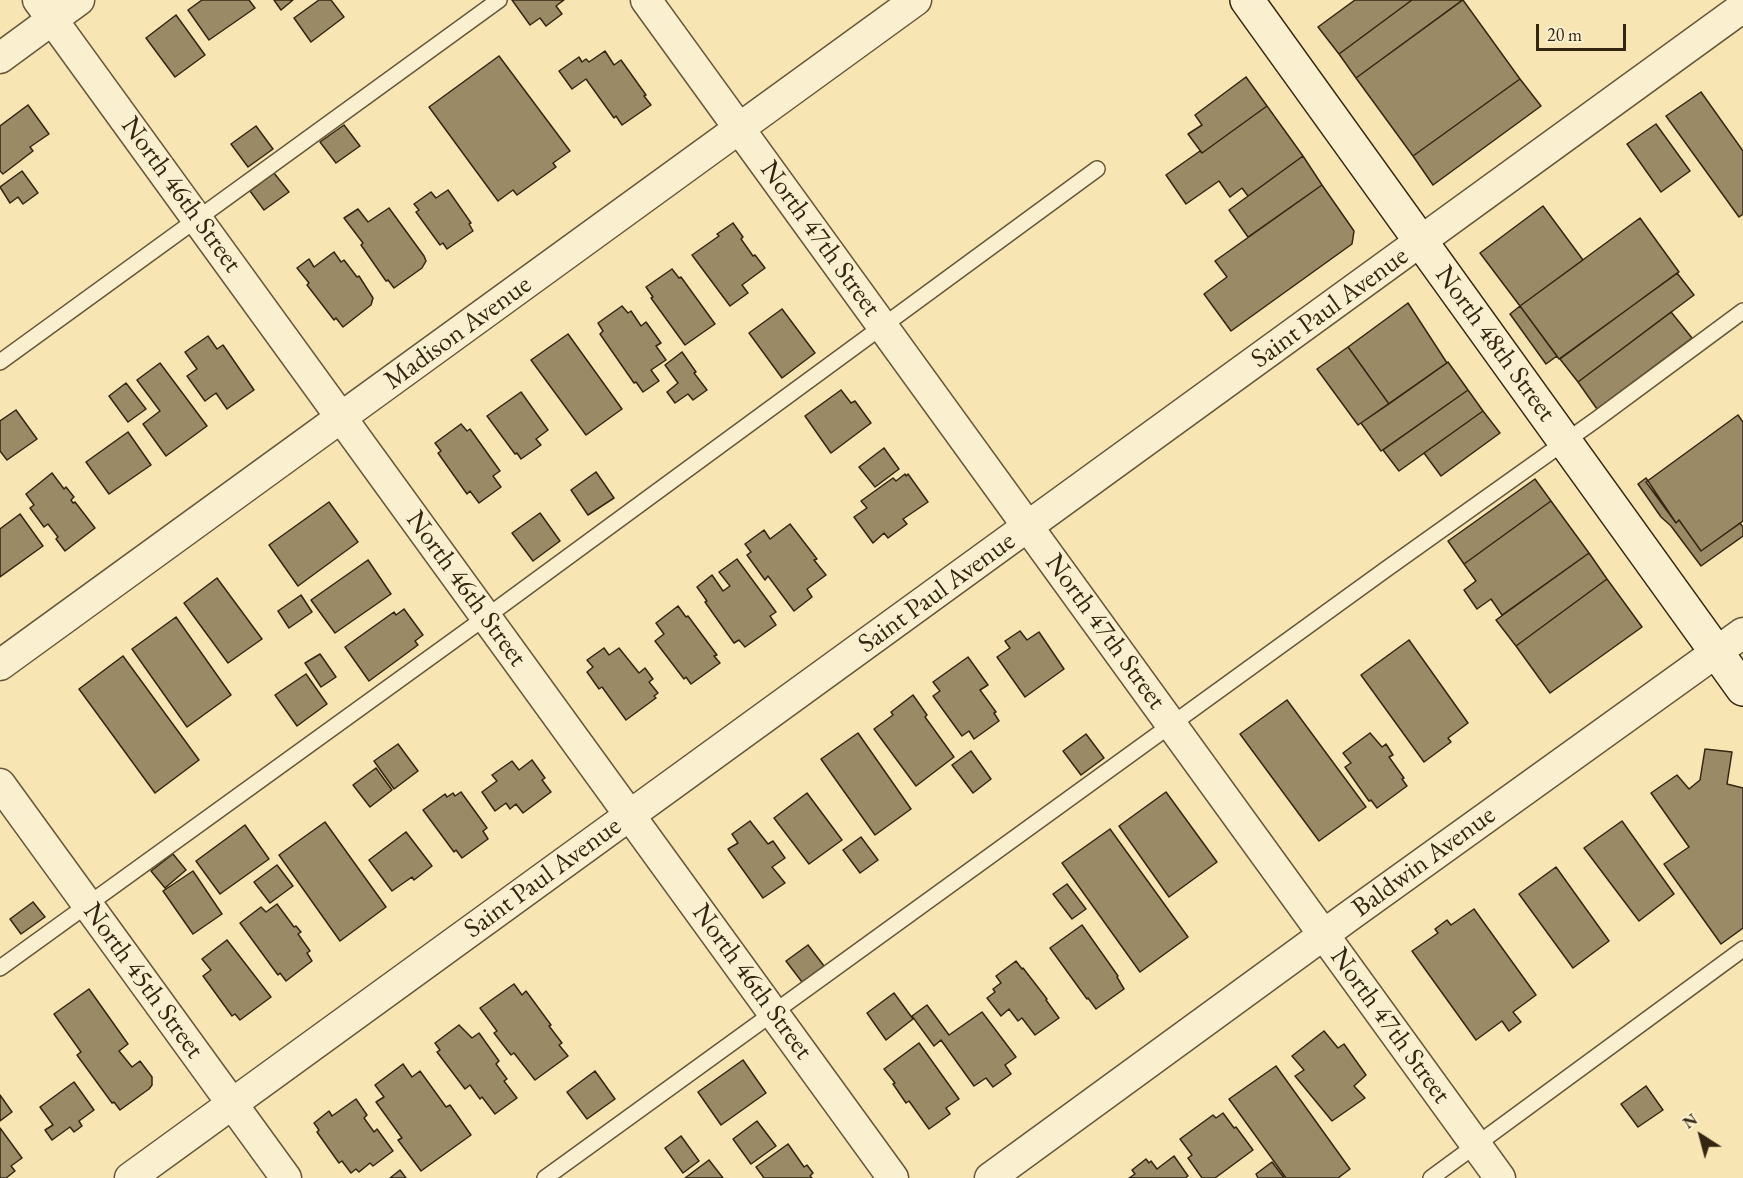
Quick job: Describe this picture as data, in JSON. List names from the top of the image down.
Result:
{
  "streets": {
    "main road": ["North 48th Street"],
    "street": [
      "North 46th Street",
      "North 47th Street",
      "Saint Paul Avenue",
      "Madison Avenue",
      "Baldwin Avenue",
      "North 45th Street"
    ]
  },
  "crossings": [
    ["North 46th Street", "Saint Paul Avenue"],
    ["North 46th Street", "Madison Avenue"],
    ["North 47th Street", "Saint Paul Avenue"],
    ["North 47th Street", "Madison Avenue"],
    ["North 47th Street", "Baldwin Avenue"],
    ["Saint Paul Avenue", "North 48th Street"],
    ["Saint Paul Avenue", "North 45th Street"],
    ["North 48th Street", "Baldwin Avenue"]
  ],
  "scale_bar": "20 m",
  "north": "top left"
}
